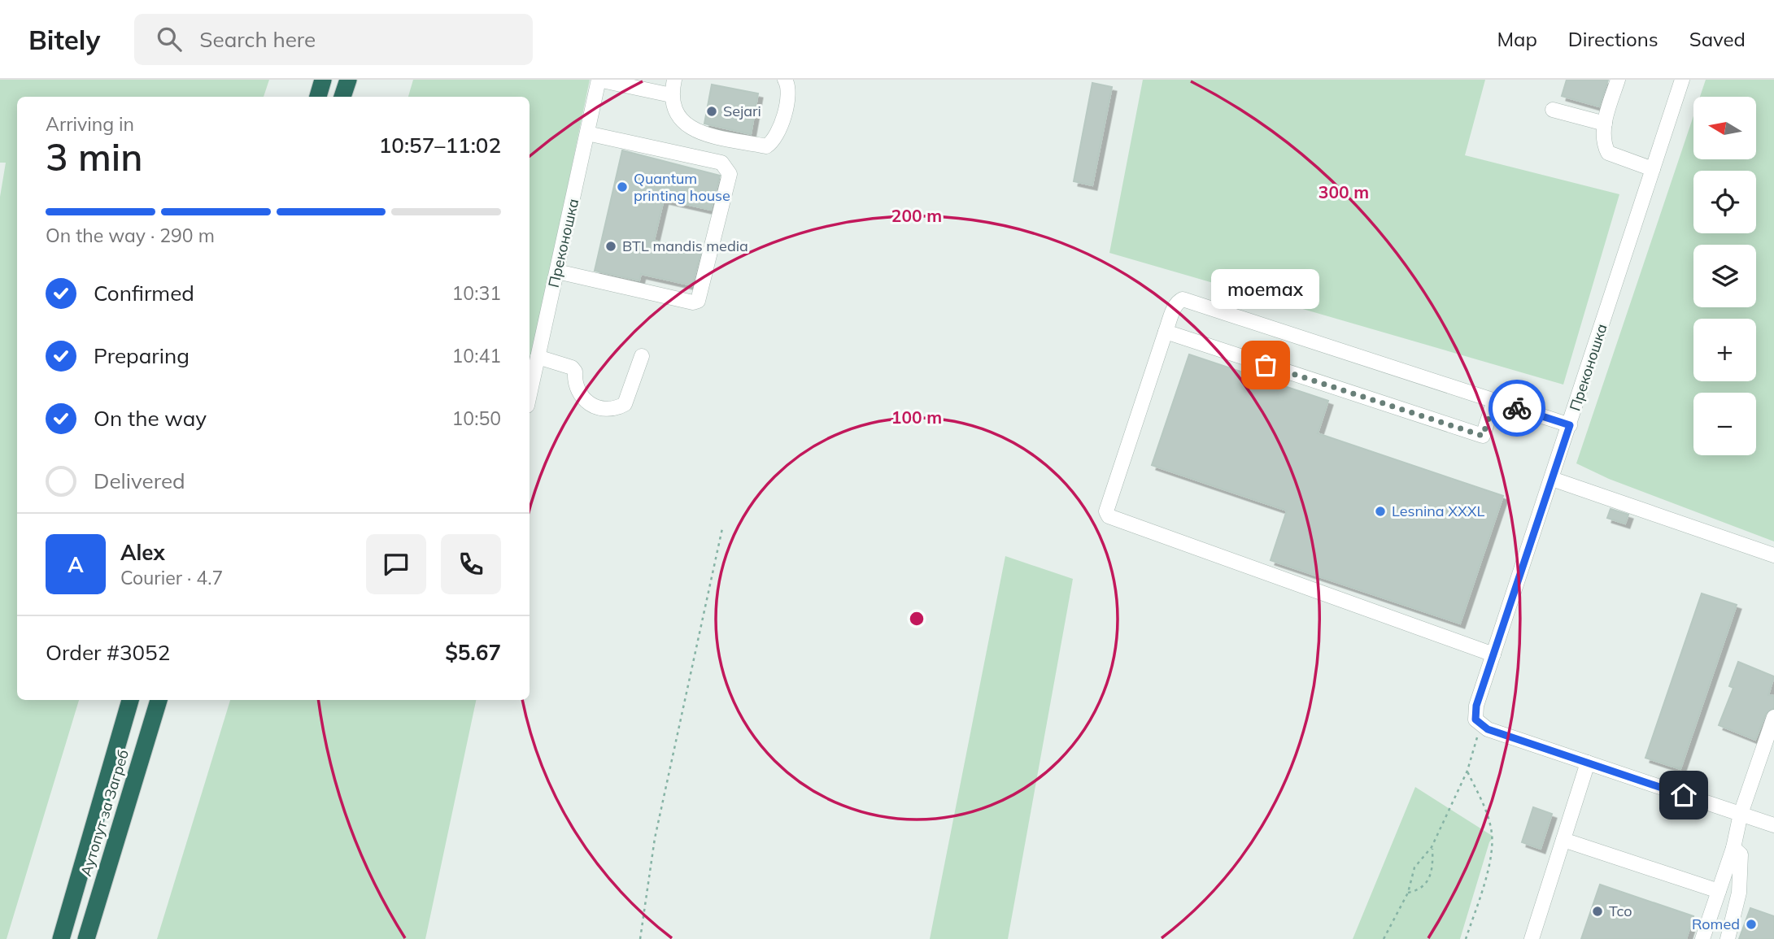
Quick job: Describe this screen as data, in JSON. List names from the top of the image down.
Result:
{
  "streets": {
    "highway": ["Аутопут за Загреб"],
    "street": ["Преконошка"]
  },
  "places": [
    "Sejari",
    "Quantum printing house",
    "BTL mandis media",
    "moemax",
    "Lesnina XXXL",
    "Tco",
    "Romed"
  ],
  "north": "left",
  "page": {
    "header": "Bitely",
    "search": "Search here",
    "nav": ["Map", "Directions", "Saved"],
    "map_buttons": ["+", "−"],
    "heading": ["3 min", "Arriving in", "10:57–11:02"],
    "panel": [
      "Alex",
      "Courier · 4.7",
      "Order #3052",
      "$5.67"
    ],
    "bar": "On the way · 290 m",
    "list": [
      ["Confirmed", "10:31"],
      ["Preparing", "10:41"],
      ["On the way", "10:50"],
      "Delivered"
    ],
    "bubble": "moemax",
    "round": "A"
  },
  "rings": ["300 m", "200 m", "100 m"]
}
